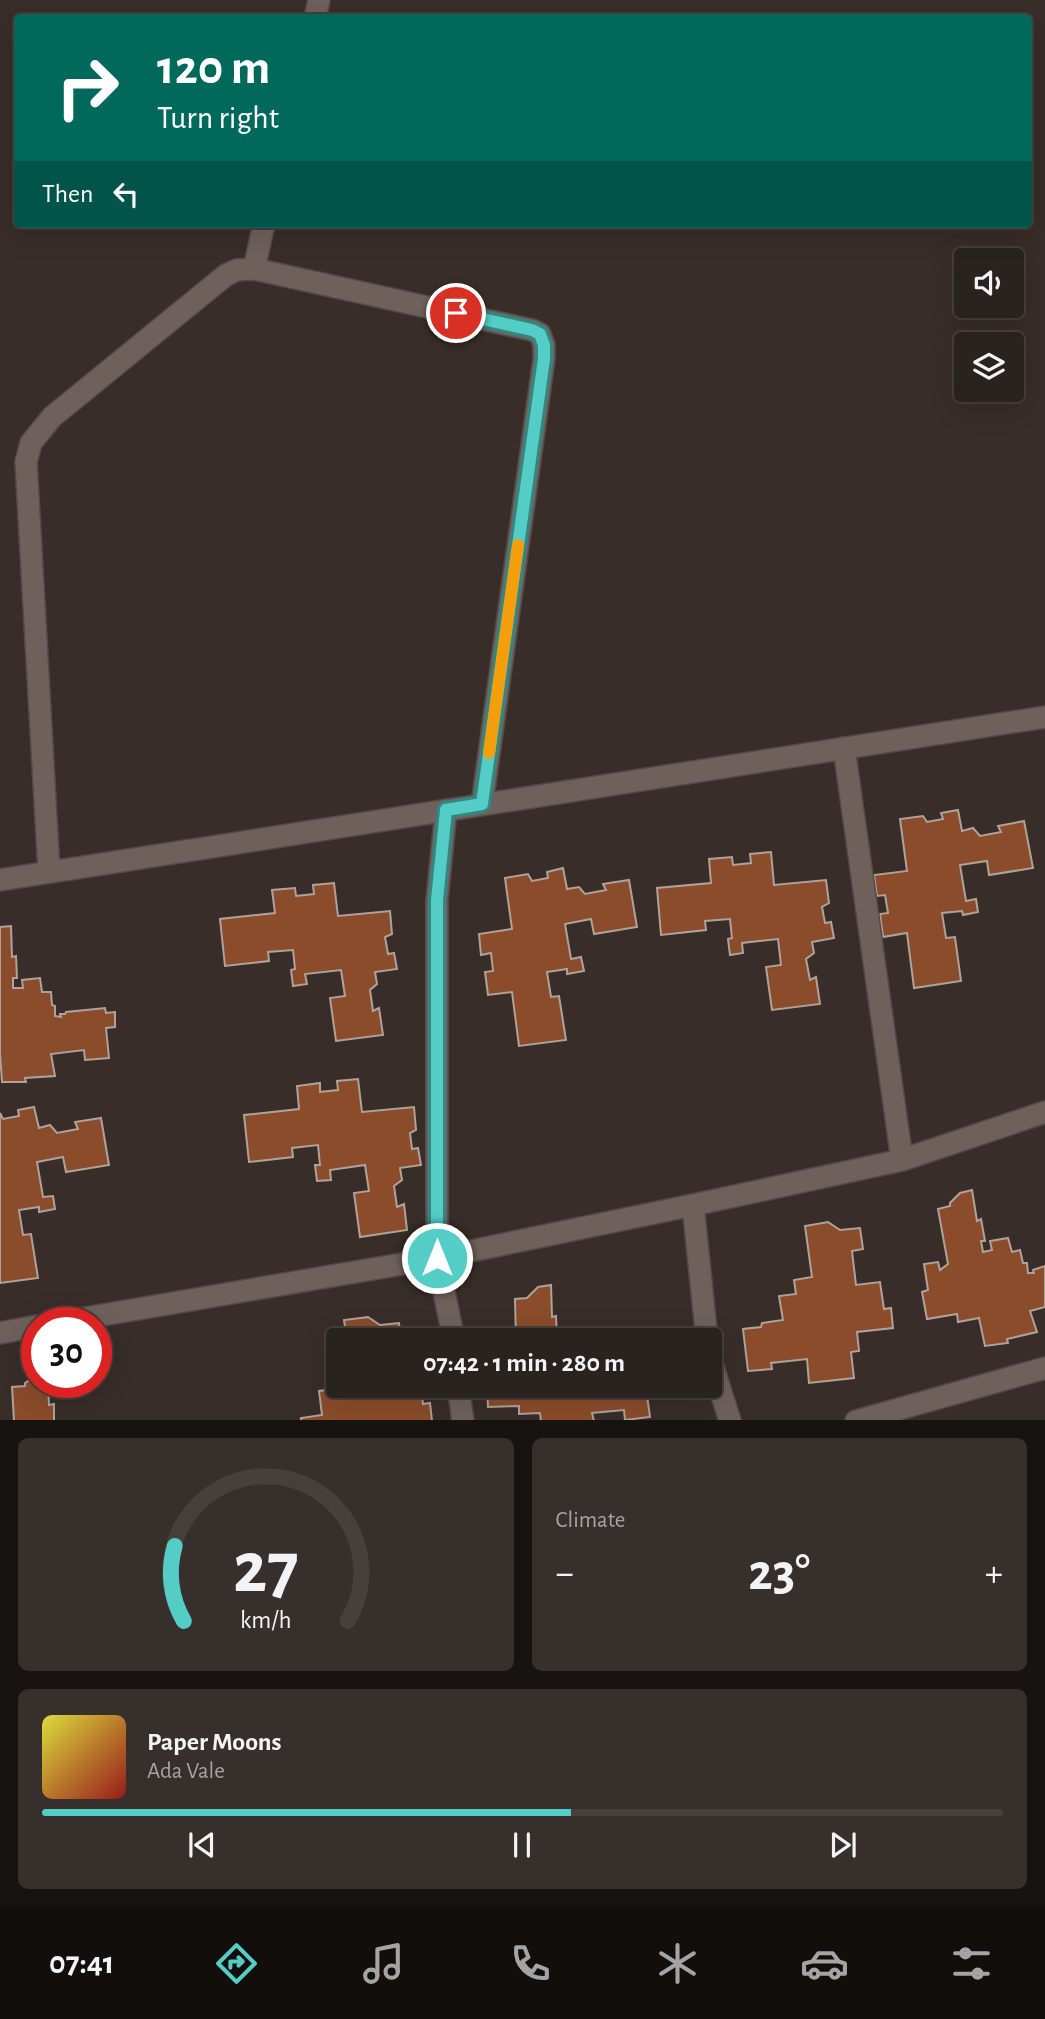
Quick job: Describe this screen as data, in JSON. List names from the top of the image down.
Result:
{
  "page": {
    "turn": ["120 m", "Turn right"],
    "then": "Then",
    "limit": "30",
    "trip": "07:42 · 1 min · 280 m",
    "tile": "Climate",
    "heat": ["−", "23°", "+"],
    "song": ["Paper Moons", "Ada Vale"],
    "tabs": "07:41",
    "gauge": ["27", "km/h"]
  }
}
